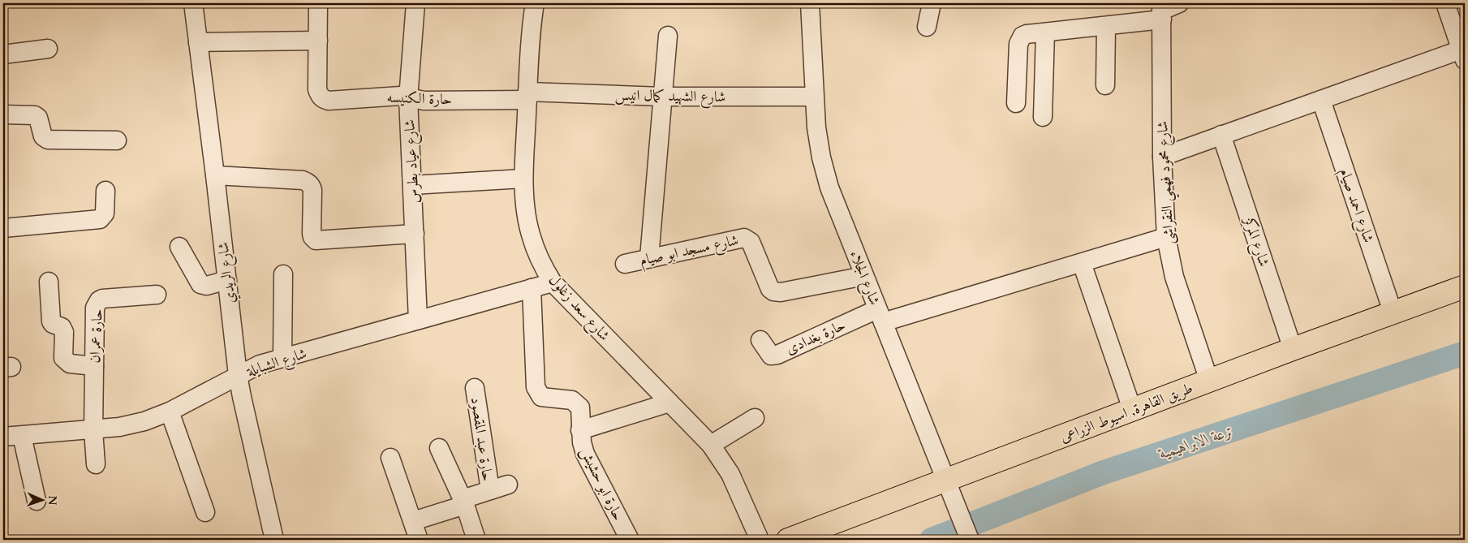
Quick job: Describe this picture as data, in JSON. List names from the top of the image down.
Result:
{
  "streets": {
    "highway": ["طريق القاهرة, اسيوط الزراعى"],
    "street": [
      "شارع الشهيد كمال انيس",
      "حارة الكنيسه",
      "شارع عياد بطرس",
      "شارع محمود فهمي النقراشى",
      "شارع احمد صيام",
      "شارع المركز",
      "شارع مسجد ابو صيام",
      "شارع الريدي",
      "شارع الجلاء",
      "شارع سعد زغلول",
      "حارة عمران",
      "حارة بغدادى",
      "شارع الشبايلة",
      "حارة عبد المقصود",
      "حارة ابو حشيش"
    ]
  },
  "crossings": [
    ["شارع الشهيد كمال انيس", "حارة الكنيسه"],
    ["شارع الشهيد كمال انيس", "شارع الجلاء"],
    ["شارع الشهيد كمال انيس", "شارع سعد زغلول"],
    ["حارة الكنيسه", "شارع عياد بطرس"],
    ["حارة الكنيسه", "شارع سعد زغلول"],
    ["شارع عياد بطرس", "شارع الشبايلة"],
    ["شارع محمود فهمي النقراشى", "طريق القاهرة, اسيوط الزراعى"],
    ["شارع احمد صيام", "طريق القاهرة, اسيوط الزراعى"],
    ["شارع المركز", "طريق القاهرة, اسيوط الزراعى"],
    ["شارع مسجد ابو صيام", "شارع الجلاء"],
    ["شارع الريدي", "شارع الشبايلة"],
    ["شارع الجلاء", "حارة بغدادى"],
    ["شارع الجلاء", "طريق القاهرة, اسيوط الزراعى"],
    ["شارع سعد زغلول", "شارع الشبايلة"],
    ["حارة عمران", "شارع الشبايلة"],
    ["شارع الشبايلة", "حارة ابو حشيش"]
  ],
  "water": ["ترعة الابراهيمية"],
  "north": "right"
}
